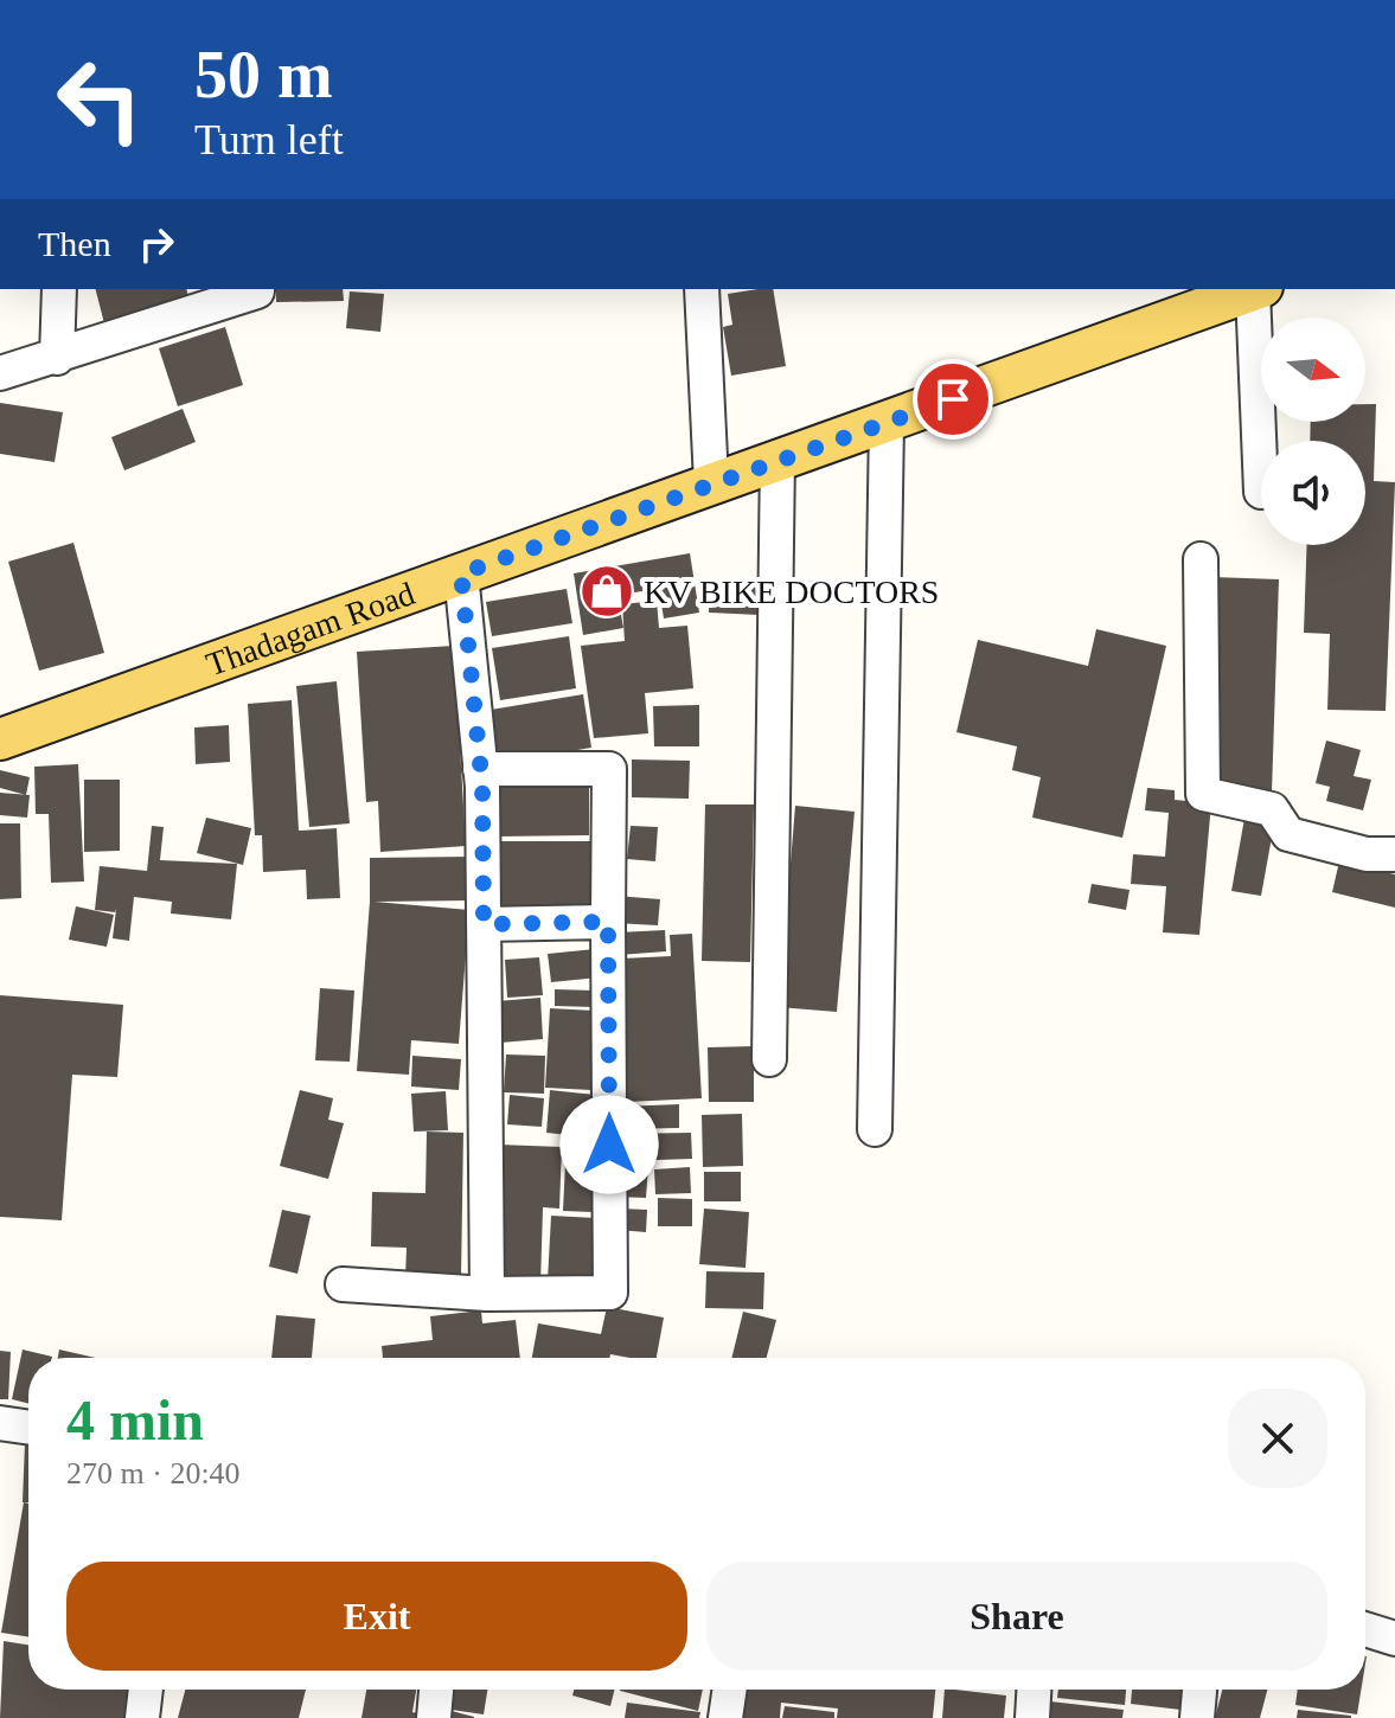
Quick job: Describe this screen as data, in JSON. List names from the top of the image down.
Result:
{
  "streets": {
    "main road": ["Thadagam Road"]
  },
  "places": {
    "shop": ["KV BIKE DOCTORS"]
  },
  "north": "right",
  "page": {
    "turn": ["50 m", "Turn left"],
    "then": "Then",
    "heading": ["4 min", "270 m · 20:40"],
    "buttons": ["Exit", "Share"]
  }
}
